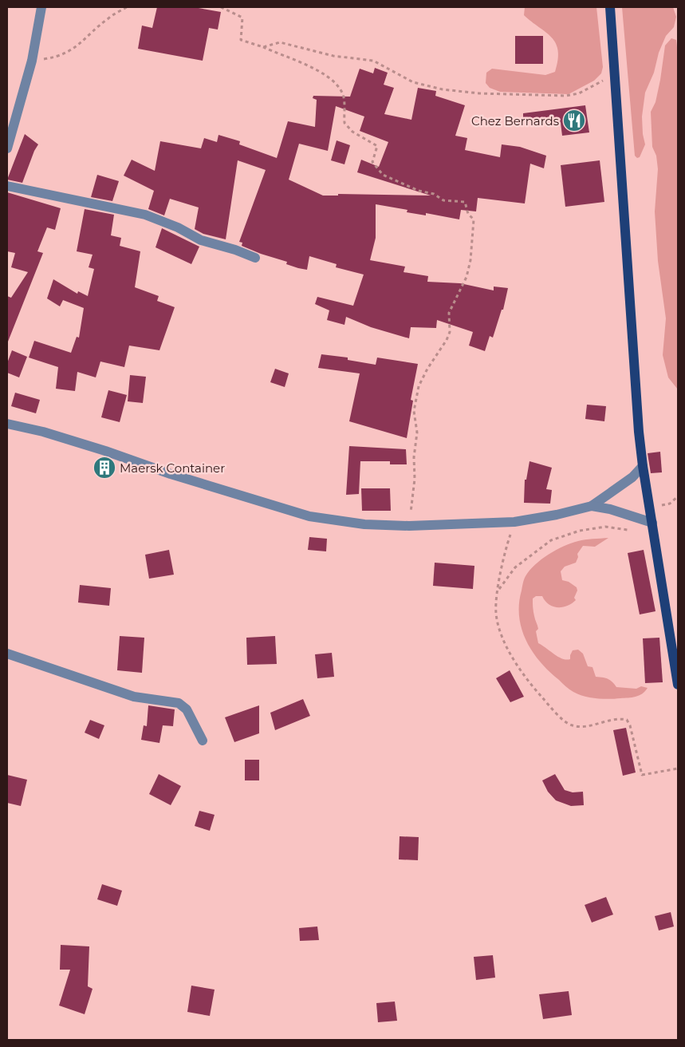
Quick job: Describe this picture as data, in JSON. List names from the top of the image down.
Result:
{
  "places": {
    "restaurant": ["Chez Bernards"],
    "building": ["Maersk Container"]
  }
}
